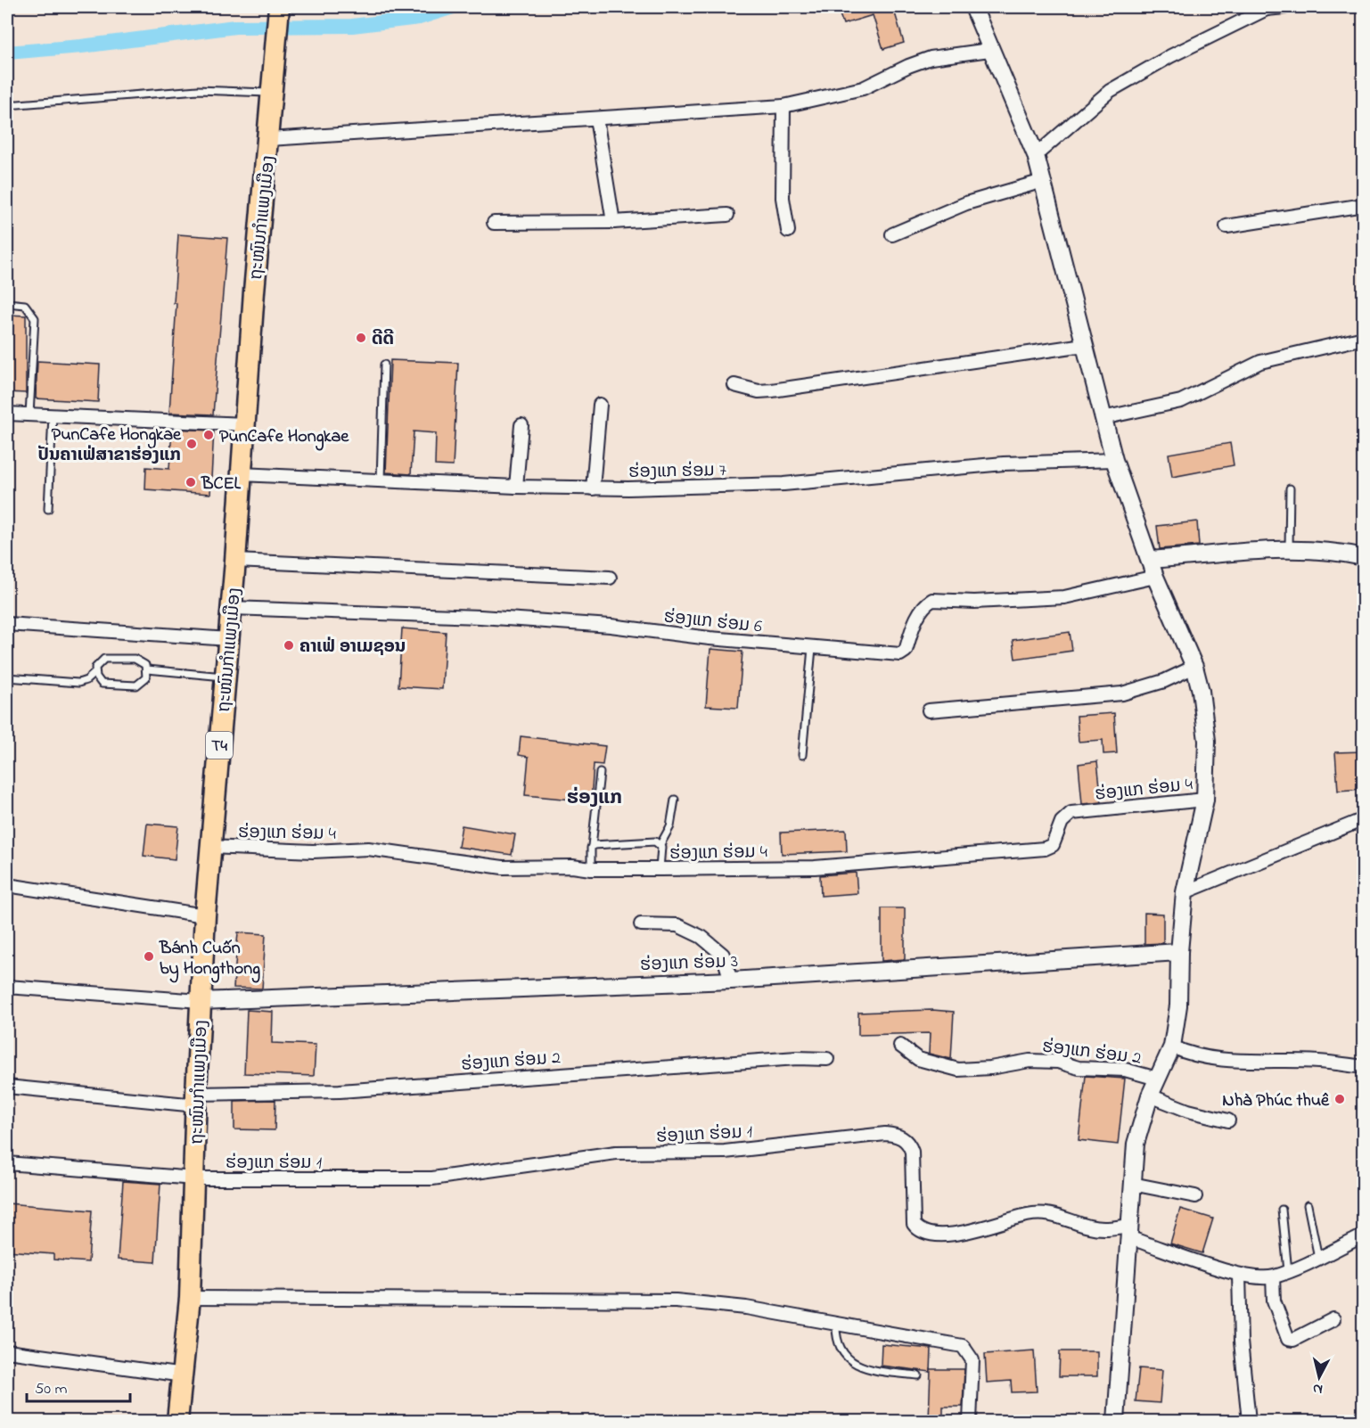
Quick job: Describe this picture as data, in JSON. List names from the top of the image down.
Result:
{
  "streets": {
    "main road": ["ຖະໜົນກຳແພງເມືອງ", "T4"],
    "street": [
      "ຮ່ອງແກ ຮ່ອມ 7",
      "ຮ່ອງແກ ຮ່ອມ 6",
      "ຮ່ອງແກ ຮ່ອມ 4",
      "ຮ່ອງແກ ຮ່ອມ 3",
      "ຮ່ອງແກ ຮ່ອມ 2",
      "ຮ່ອງແກ ຮ່ອມ 1"
    ]
  },
  "crossings": [
    ["ຖະໜົນກຳແພງເມືອງ", "ຮ່ອງແກ ຮ່ອມ 7"],
    ["ຖະໜົນກຳແພງເມືອງ", "ຮ່ອງແກ ຮ່ອມ 6"],
    ["ຖະໜົນກຳແພງເມືອງ", "ຮ່ອງແກ ຮ່ອມ 4"],
    ["ຖະໜົນກຳແພງເມືອງ", "ຮ່ອງແກ ຮ່ອມ 3"],
    ["ຖະໜົນກຳແພງເມືອງ", "ຮ່ອງແກ ຮ່ອມ 2"],
    ["ຖະໜົນກຳແພງເມືອງ", "ຮ່ອງແກ ຮ່ອມ 1"]
  ],
  "districts": ["ຮ່ອງແກ"],
  "places": [
    "ດີດີ",
    "PunCafe Hongkae",
    "PunCafe Hongkae ປັນຄາເຟ່ສາຂາຮ່ອງແກ",
    "BCEL",
    "ຄາເຟ່ ອາເມຊອນ",
    "Bánh Cuốn by Hongthong",
    "Nhà Phúc thuê"
  ],
  "scale_bar": "50 m",
  "north": "bottom"
}
